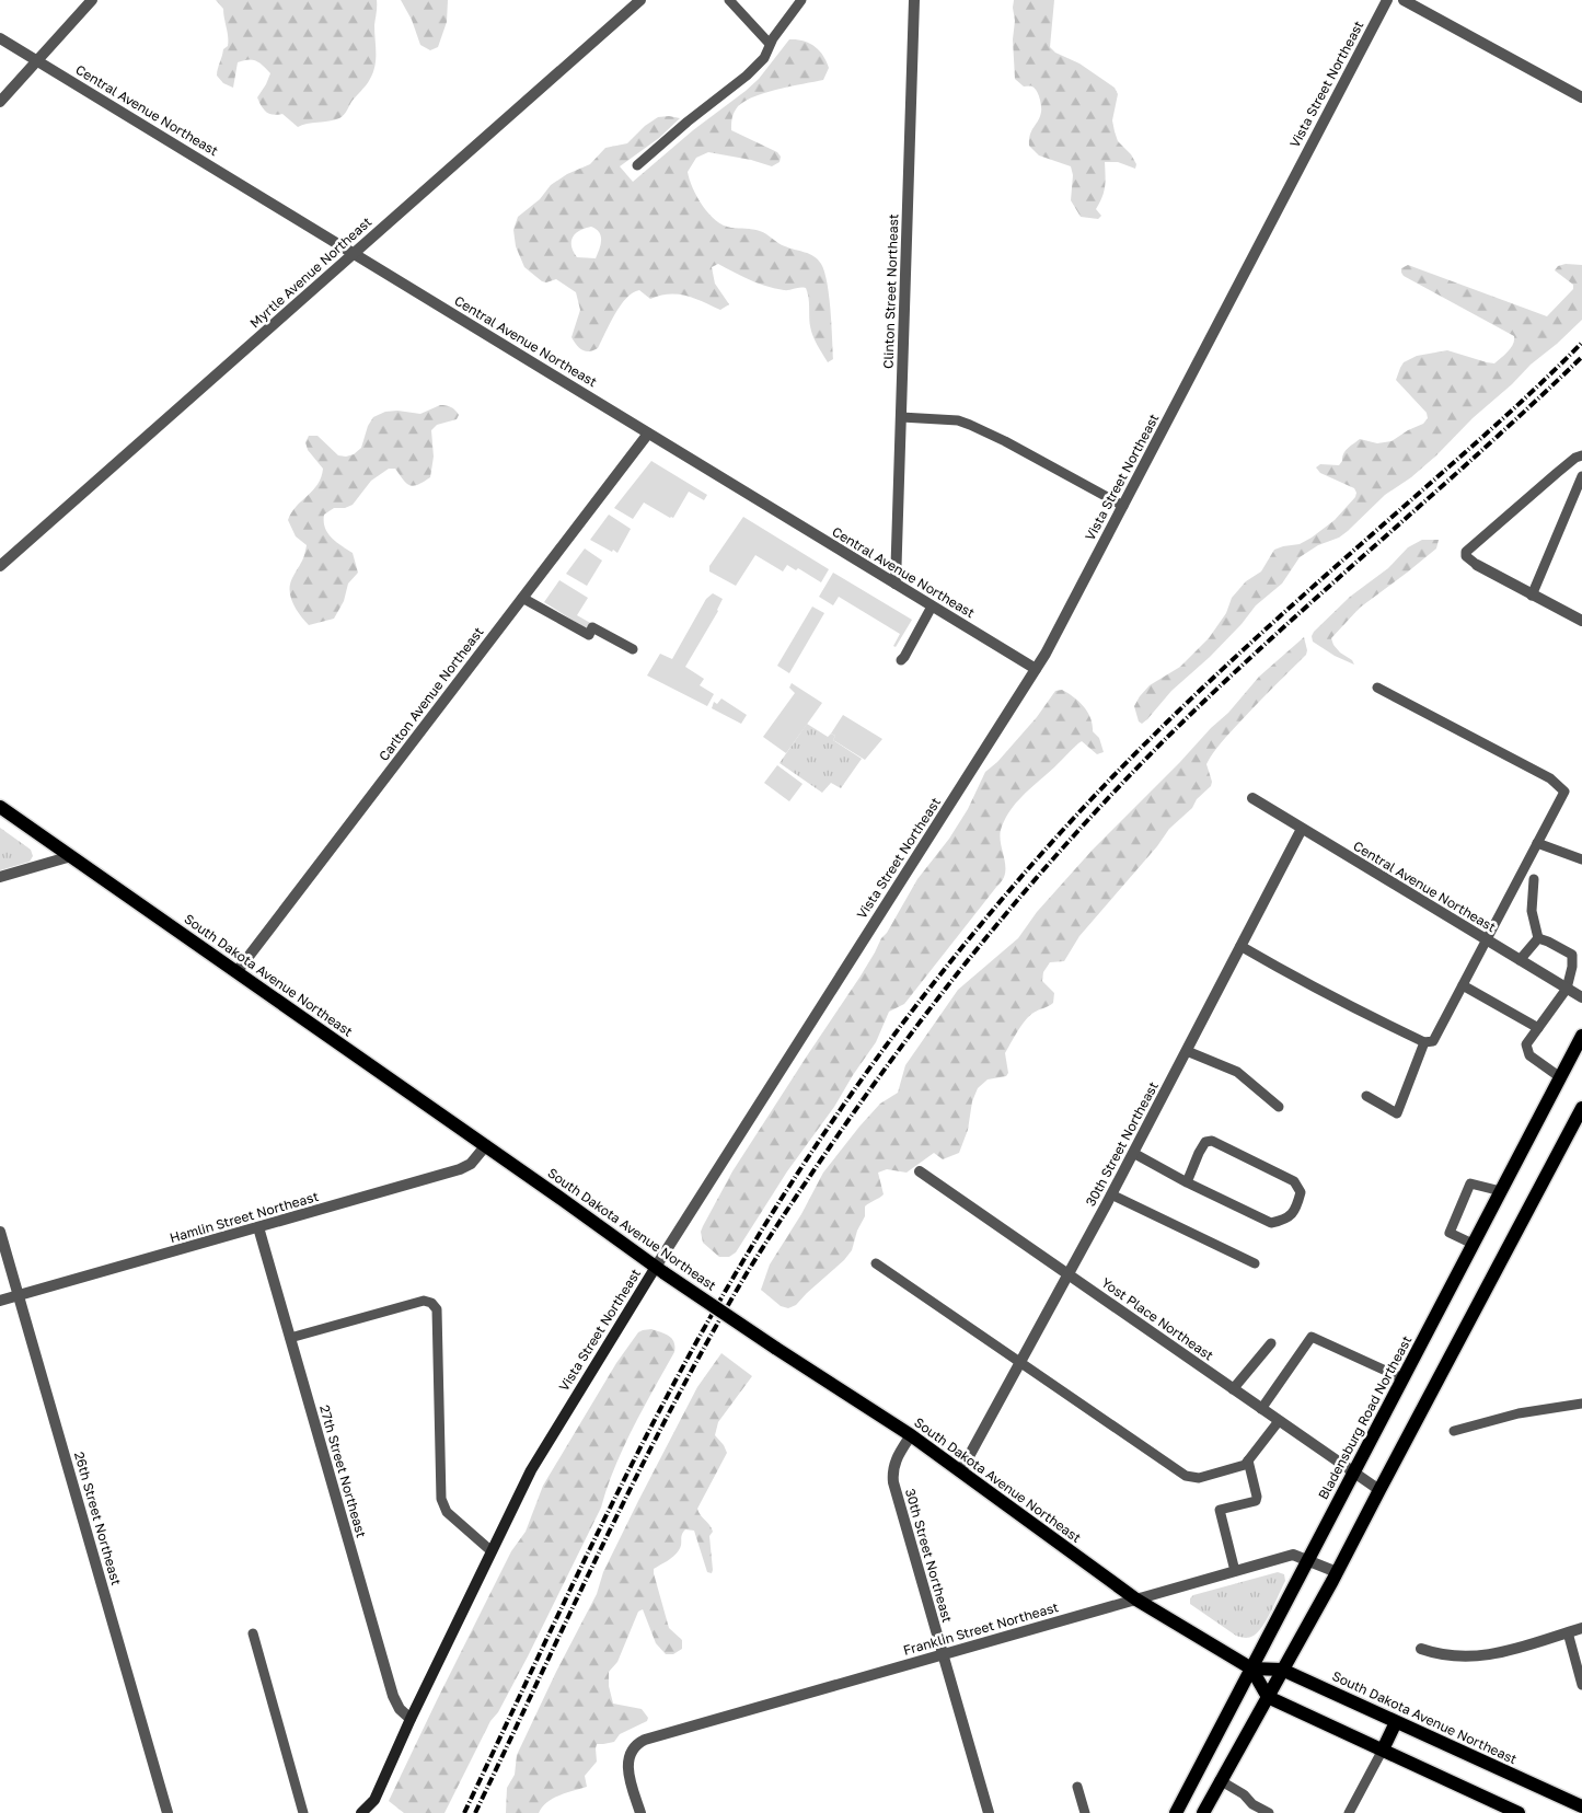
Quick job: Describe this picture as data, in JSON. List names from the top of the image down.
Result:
{
  "streets": {
    "main road": ["South Dakota Avenue Northeast", "Bladensburg Road Northeast"],
    "street": [
      "Vista Street Northeast",
      "Central Avenue Northeast",
      "Myrtle Avenue Northeast",
      "Clinton Street Northeast",
      "Carlton Avenue Northeast",
      "30th Street Northeast",
      "Hamlin Street Northeast",
      "Yost Place Northeast",
      "27th Street Northeast",
      "26th Street Northeast",
      "Franklin Street Northeast"
    ]
  },
  "crossings": [
    ["Vista Street Northeast", "Central Avenue Northeast"],
    ["Vista Street Northeast", "South Dakota Avenue Northeast"],
    ["Vista Street Northeast", "27th Street Northeast"],
    ["Central Avenue Northeast", "Myrtle Avenue Northeast"],
    ["Central Avenue Northeast", "Clinton Street Northeast"],
    ["Central Avenue Northeast", "Carlton Avenue Northeast"],
    ["Central Avenue Northeast", "30th Street Northeast"],
    ["Carlton Avenue Northeast", "South Dakota Avenue Northeast"],
    ["South Dakota Avenue Northeast", "30th Street Northeast"],
    ["South Dakota Avenue Northeast", "Hamlin Street Northeast"],
    ["South Dakota Avenue Northeast", "Bladensburg Road Northeast"],
    ["South Dakota Avenue Northeast", "Franklin Street Northeast"],
    ["30th Street Northeast", "Yost Place Northeast"],
    ["30th Street Northeast", "Franklin Street Northeast"],
    ["Hamlin Street Northeast", "27th Street Northeast"],
    ["Hamlin Street Northeast", "26th Street Northeast"],
    ["Yost Place Northeast", "Bladensburg Road Northeast"],
    ["Bladensburg Road Northeast", "Franklin Street Northeast"]
  ]
}
